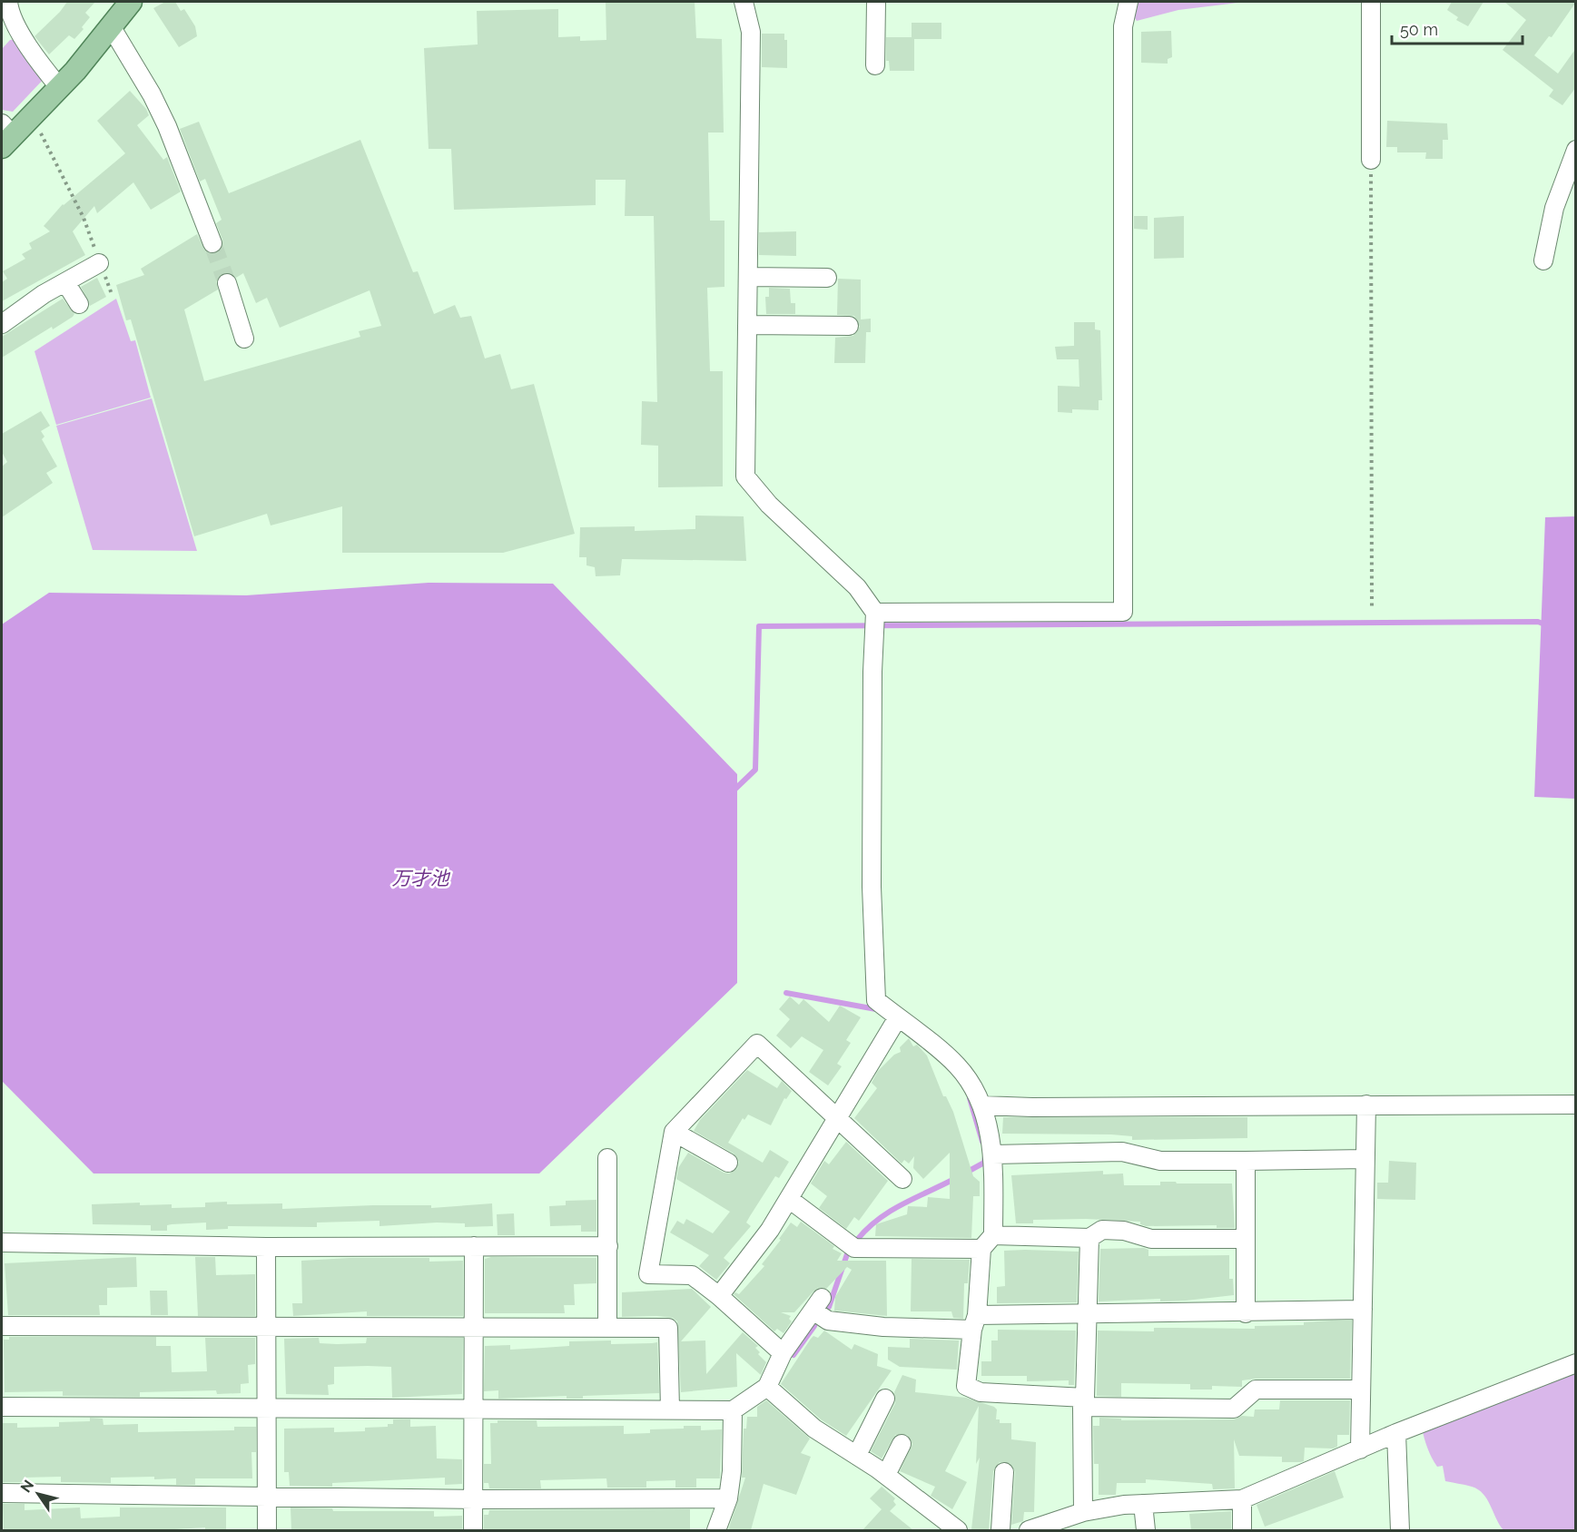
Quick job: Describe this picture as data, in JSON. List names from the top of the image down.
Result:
{
  "water": ["万才池"],
  "scale_bar": "50 m",
  "north": "top left"
}
